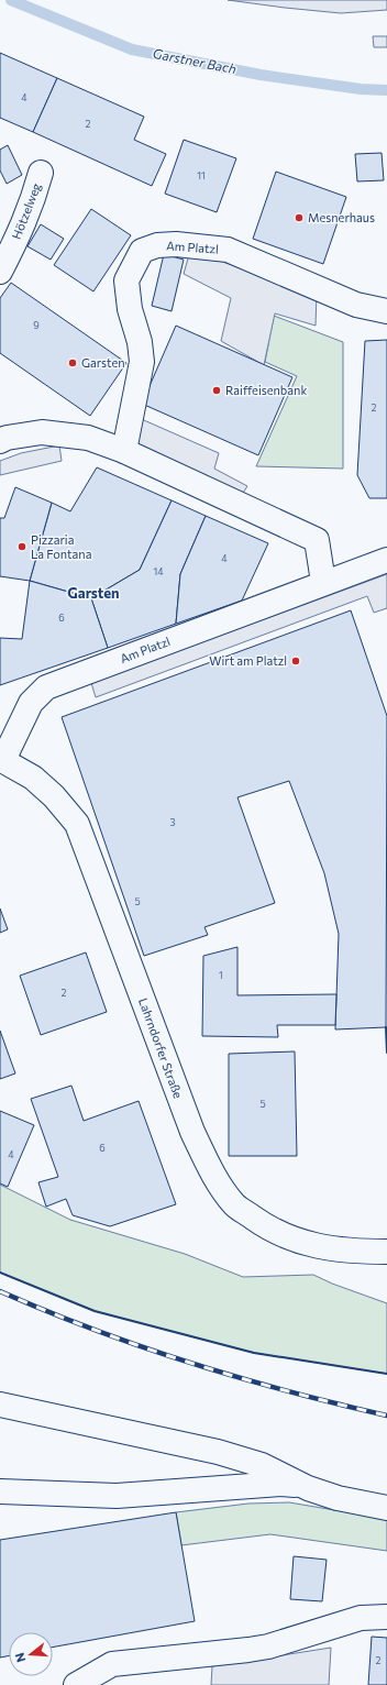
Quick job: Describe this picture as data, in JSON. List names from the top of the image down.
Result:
{
  "streets": {
    "street": ["Hötzelweg", "Am Platzl", "Lahrndorfer Straße"]
  },
  "crossings": [
    ["Am Platzl", "Lahrndorfer Straße"]
  ],
  "districts": ["Garsten"],
  "water": ["Garstner Bach"],
  "places": [
    "Mesnerhaus",
    "Garsten",
    "Raiffeisenbank",
    "Pizzaria La Fontana",
    "Wirt am Platzl"
  ],
  "house_numbers": [
    "4",
    "2",
    "11",
    "9",
    "2",
    "4",
    "14",
    "6",
    "3",
    "5",
    "1",
    "2",
    "5",
    "6",
    "4",
    "2"
  ],
  "north": "left"
}
